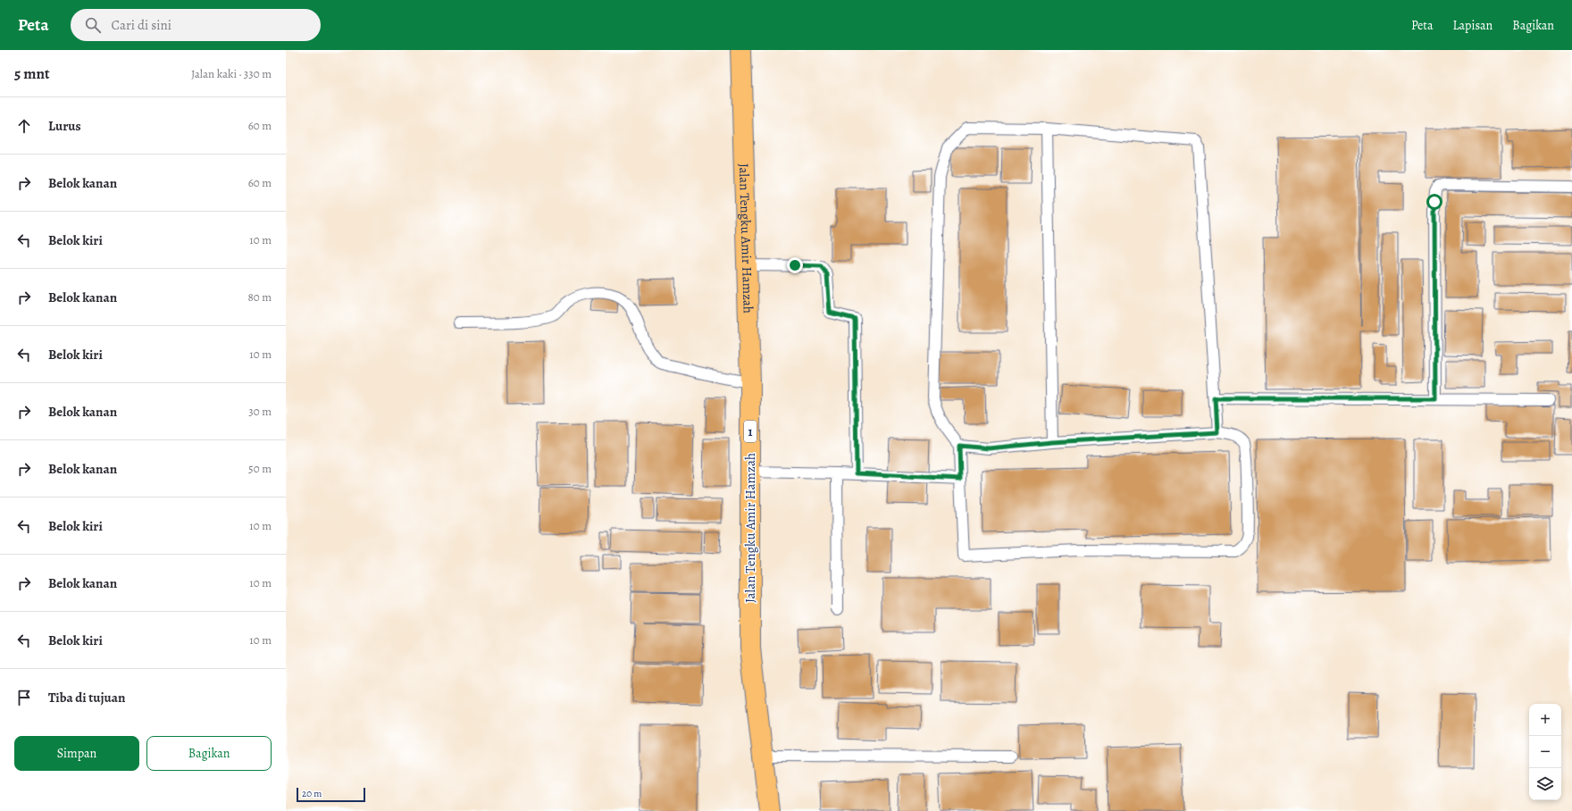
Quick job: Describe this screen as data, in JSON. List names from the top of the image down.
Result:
{
  "streets": {
    "highway": ["Jalan Tengku Amir Hamzah", "1"]
  },
  "scale_bar": "20 m",
  "page": {
    "header": "Peta",
    "search": "Cari di sini",
    "nav": ["Peta", "Lapisan", "Bagikan"],
    "heading": ["5 mnt", "Jalan kaki · 330 m"],
    "list": [
      ["Lurus", "60 m"],
      ["Belok kanan", "60 m"],
      ["Belok kiri", "10 m"],
      ["Belok kanan", "80 m"],
      ["Belok kiri", "10 m"],
      ["Belok kanan", "30 m"],
      ["Belok kanan", "50 m"],
      ["Belok kiri", "10 m"],
      ["Belok kanan", "10 m"],
      ["Belok kiri", "10 m"],
      "Tiba di tujuan"
    ],
    "map_buttons": ["+", "−"],
    "buttons": ["Simpan", "Bagikan"],
    "scale": "20 m"
  }
}
